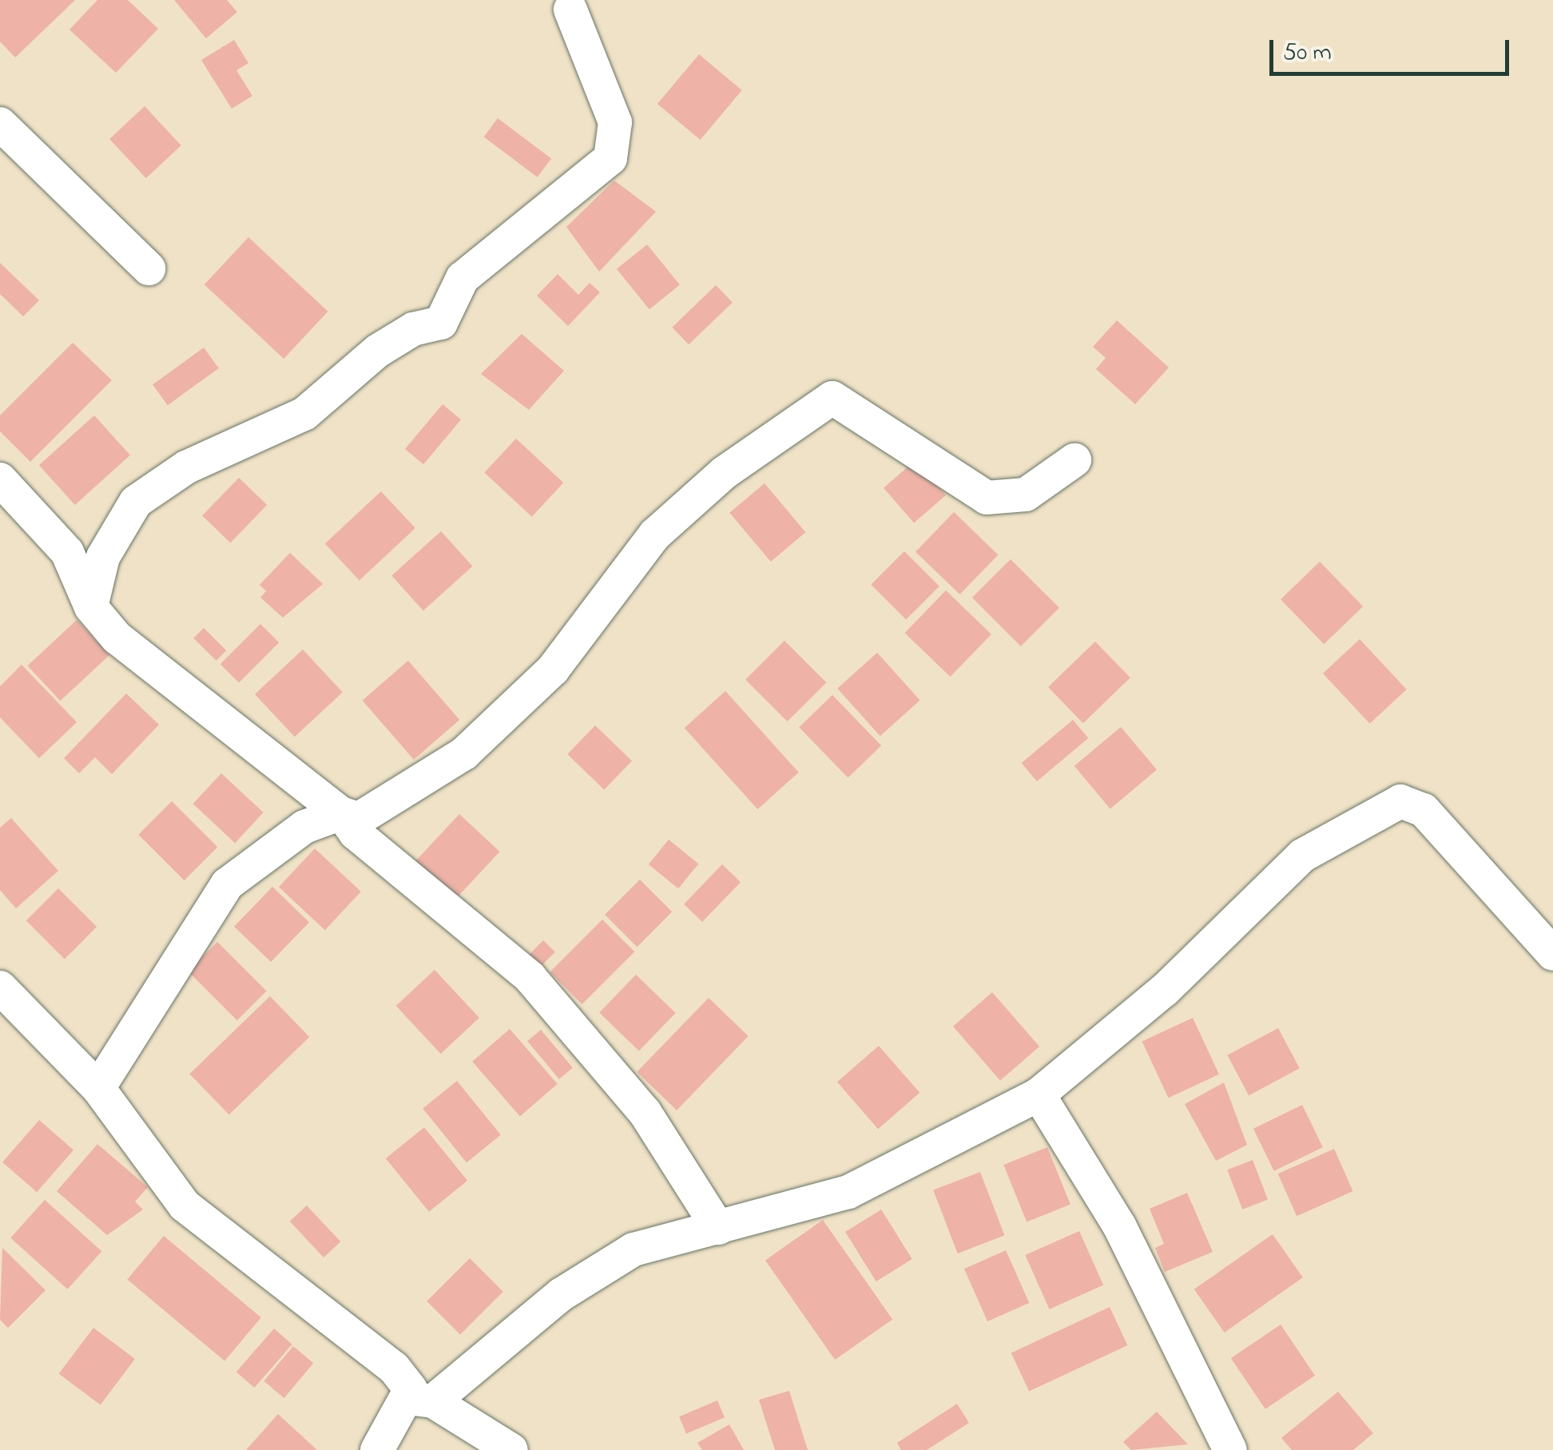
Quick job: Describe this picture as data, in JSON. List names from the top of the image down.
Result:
{
  "scale_bar": "50 m"
}
